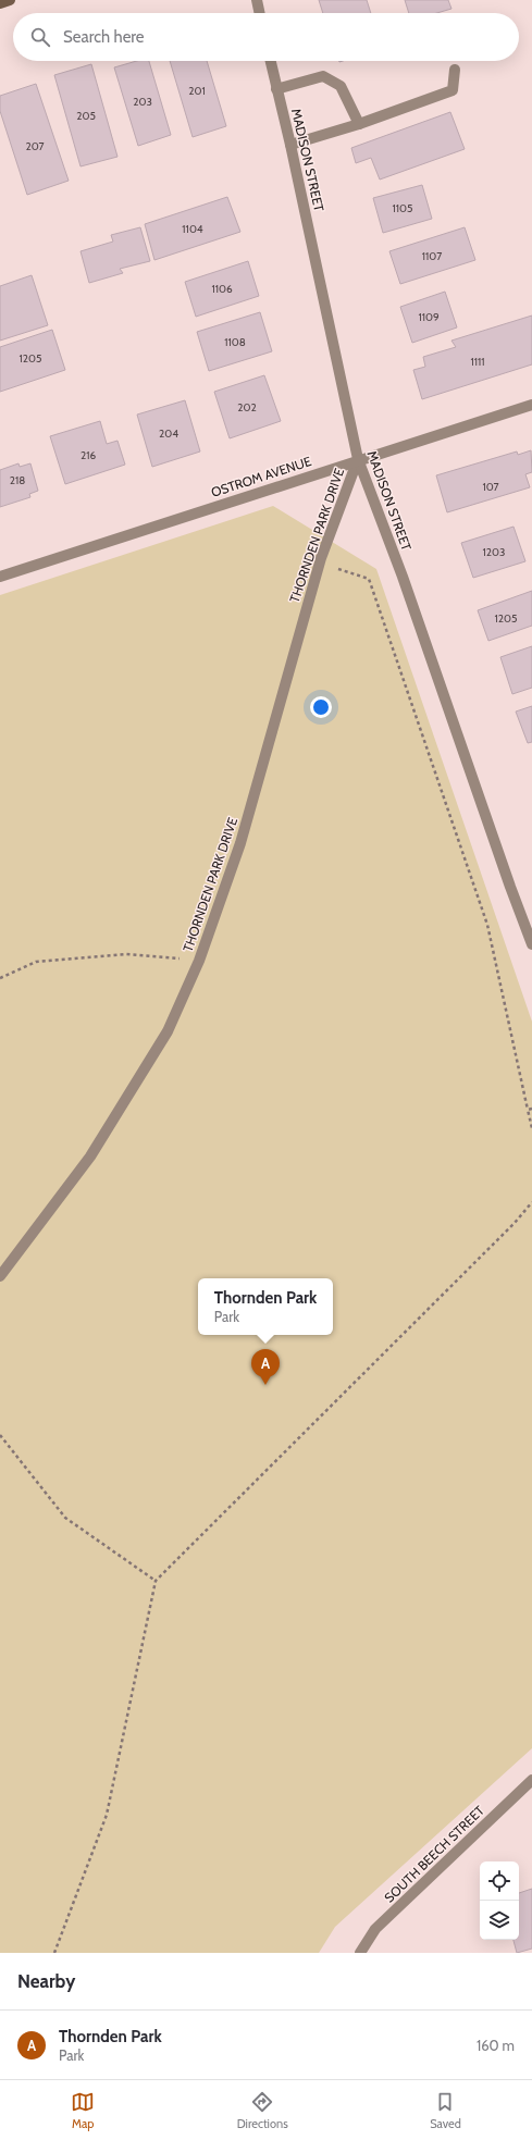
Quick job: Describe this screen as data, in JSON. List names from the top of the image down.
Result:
{
  "streets": {
    "street": [
      "MADISON STREET",
      "OSTROM AVENUE",
      "THORNDEN PARK DRIVE",
      "SOUTH BEECH STREET"
    ]
  },
  "crossings": [
    ["MADISON STREET", "OSTROM AVENUE"],
    ["MADISON STREET", "THORNDEN PARK DRIVE"],
    ["OSTROM AVENUE", "THORNDEN PARK DRIVE"]
  ],
  "house_numbers": [
    "201",
    "203",
    "205",
    "207",
    "1105",
    "1104",
    "1107",
    "1106",
    "1109",
    "1108",
    "1205",
    "1111",
    "202",
    "204",
    "216",
    "218",
    "107",
    "1203",
    "1205"
  ],
  "page": {
    "search": "Search here",
    "popup": ["Thornden Park", "Park"],
    "pins": "A",
    "heading": "Nearby",
    "list": [
      {
        "mark": "A",
        "name": "Thornden Park",
        "note": "Park",
        "value": "160 m"
      }
    ],
    "nav": ["Map", "Directions", "Saved"]
  }
}
